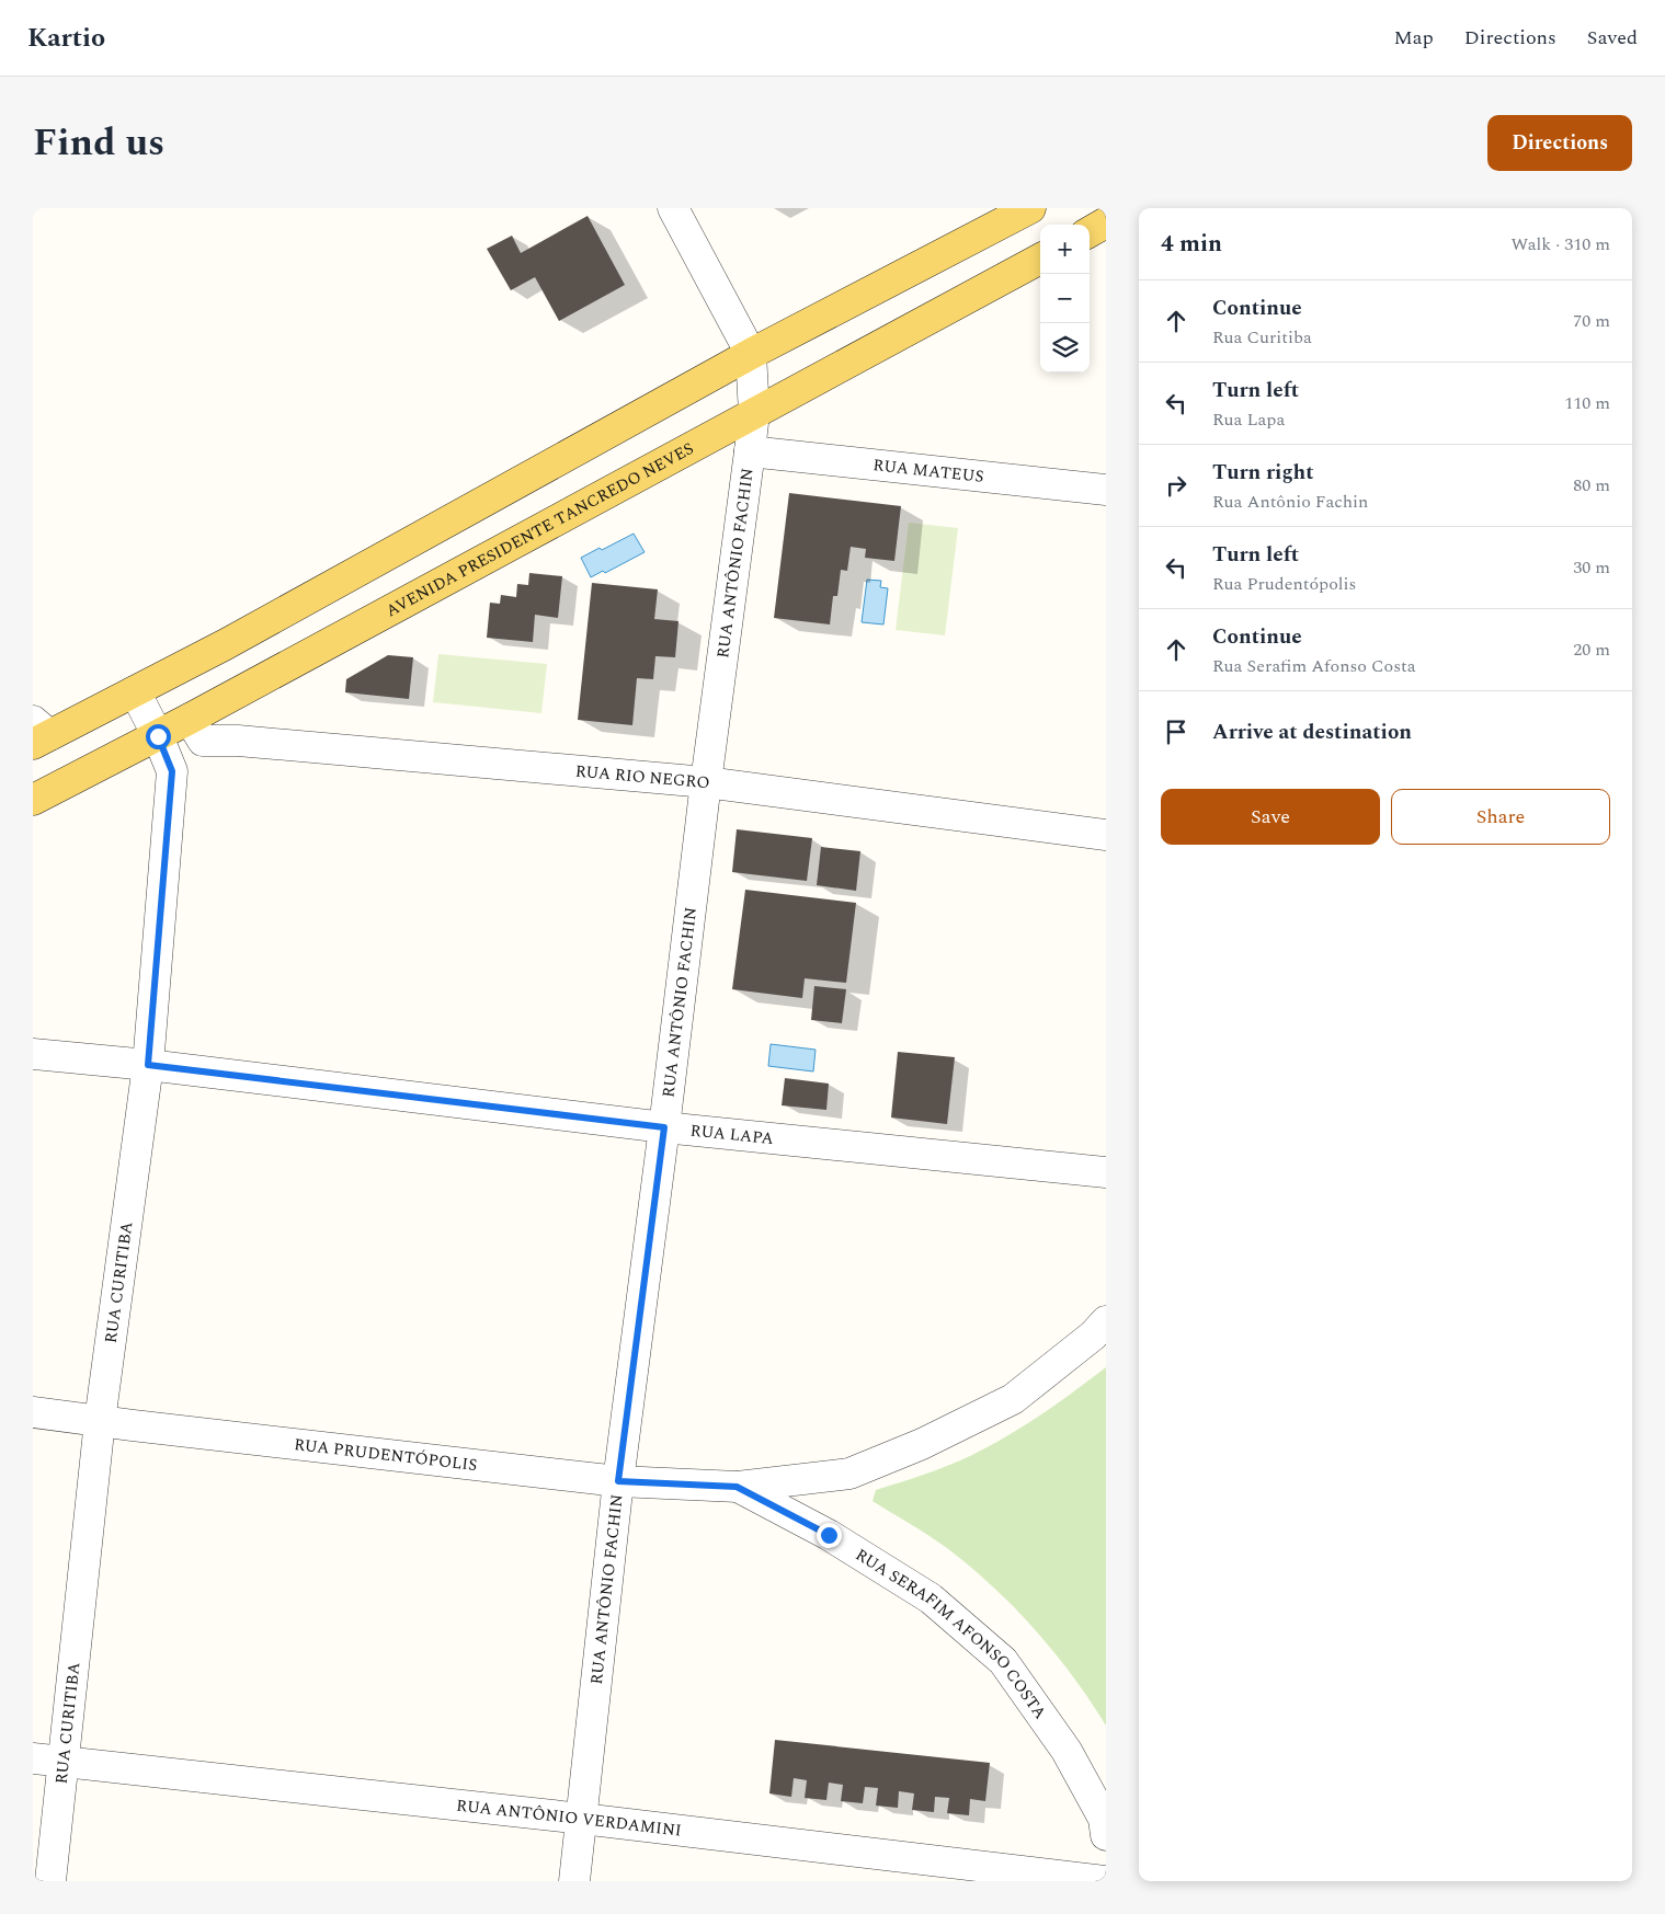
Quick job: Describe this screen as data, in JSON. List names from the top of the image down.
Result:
{
  "streets": {
    "main road": ["AVENIDA PRESIDENTE TANCREDO NEVES"],
    "street": [
      "RUA MATEUS",
      "RUA ANTÔNIO FACHIN",
      "RUA RIO NEGRO",
      "RUA LAPA",
      "RUA CURITIBA",
      "RUA PRUDENTÓPOLIS",
      "RUA SERAFIM AFONSO COSTA",
      "RUA ANTÔNIO VERDAMINI"
    ]
  },
  "crossings": [
    ["RUA MATEUS", "RUA ANTÔNIO FACHIN"],
    ["AVENIDA PRESIDENTE TANCREDO NEVES", "RUA ANTÔNIO FACHIN"],
    ["AVENIDA PRESIDENTE TANCREDO NEVES", "RUA RIO NEGRO"],
    ["AVENIDA PRESIDENTE TANCREDO NEVES", "RUA CURITIBA"],
    ["RUA ANTÔNIO FACHIN", "RUA RIO NEGRO"],
    ["RUA ANTÔNIO FACHIN", "RUA LAPA"],
    ["RUA ANTÔNIO FACHIN", "RUA PRUDENTÓPOLIS"],
    ["RUA ANTÔNIO FACHIN", "RUA ANTÔNIO VERDAMINI"],
    ["RUA LAPA", "RUA CURITIBA"],
    ["RUA CURITIBA", "RUA PRUDENTÓPOLIS"],
    ["RUA CURITIBA", "RUA ANTÔNIO VERDAMINI"],
    ["RUA PRUDENTÓPOLIS", "RUA SERAFIM AFONSO COSTA"]
  ],
  "page": {
    "header": "Kartio",
    "nav": ["Map", "Directions", "Saved"],
    "title": "Find us",
    "buttons": [
      "Directions",
      ["Save", "Share"]
    ],
    "heading": ["4 min", "Walk · 310 m"],
    "map_buttons": ["+", "−"],
    "list": [
      ["Continue", "Rua Curitiba", "70 m"],
      ["Turn left", "Rua Lapa", "110 m"],
      ["Turn right", "Rua Antônio Fachin", "80 m"],
      ["Turn left", "Rua Prudentópolis", "30 m"],
      ["Continue", "Rua Serafim Afonso Costa", "20 m"],
      "Arrive at destination"
    ]
  }
}
